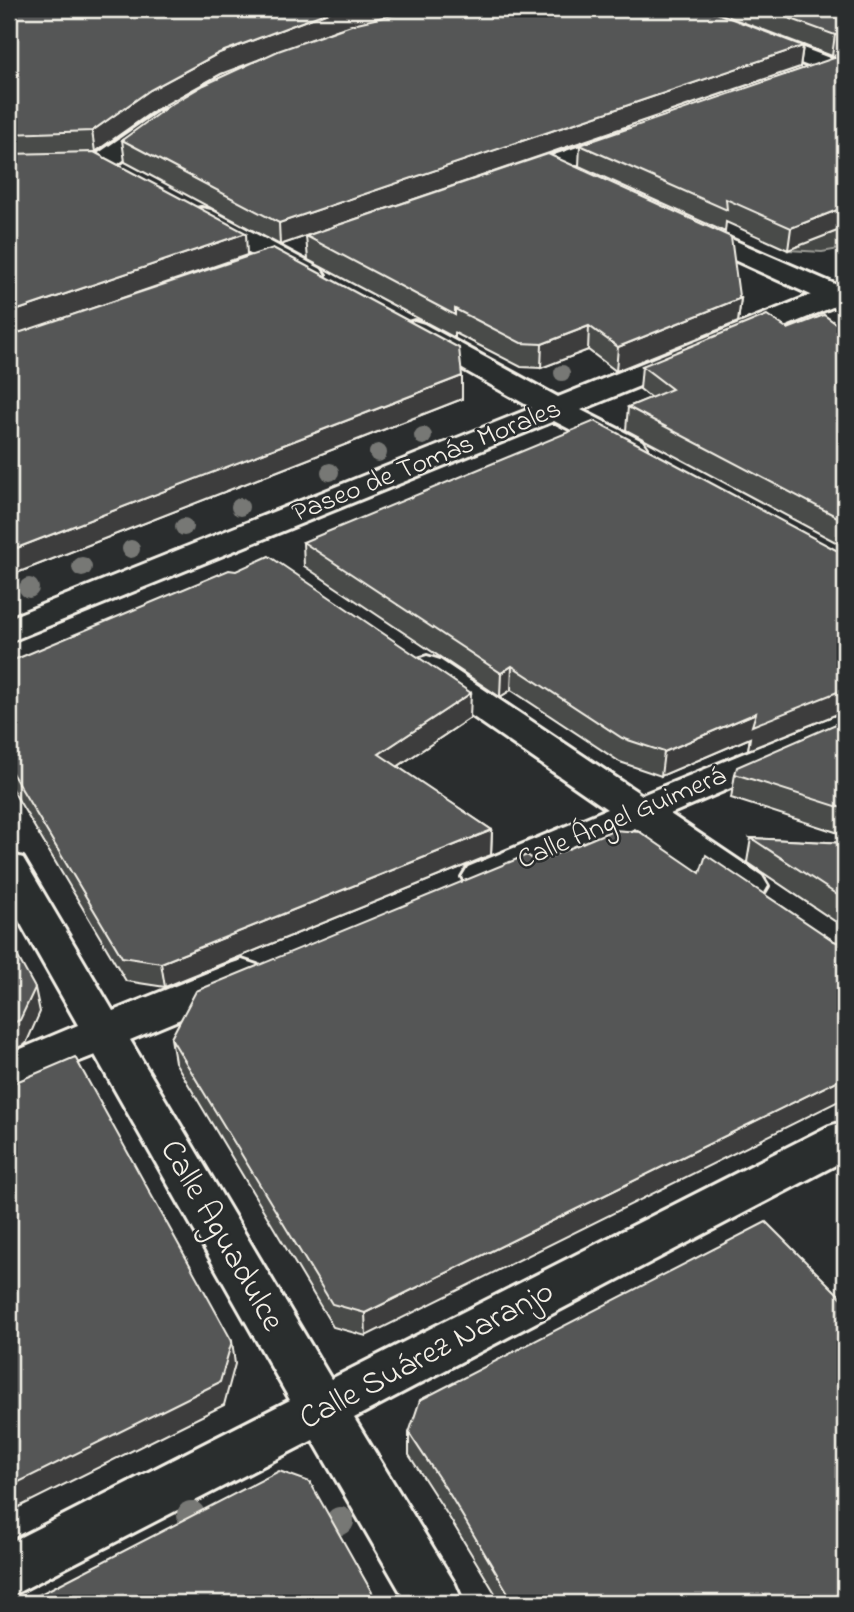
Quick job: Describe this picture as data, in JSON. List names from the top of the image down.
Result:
{
  "streets": {
    "street": [
      "Paseo de Tomás Morales",
      "Calle Ángel Guimerá",
      "Calle Aguadulce",
      "Calle Suárez Naranjo"
    ]
  },
  "crossings": [
    ["Calle Aguadulce", "Calle Suárez Naranjo"]
  ]
}
